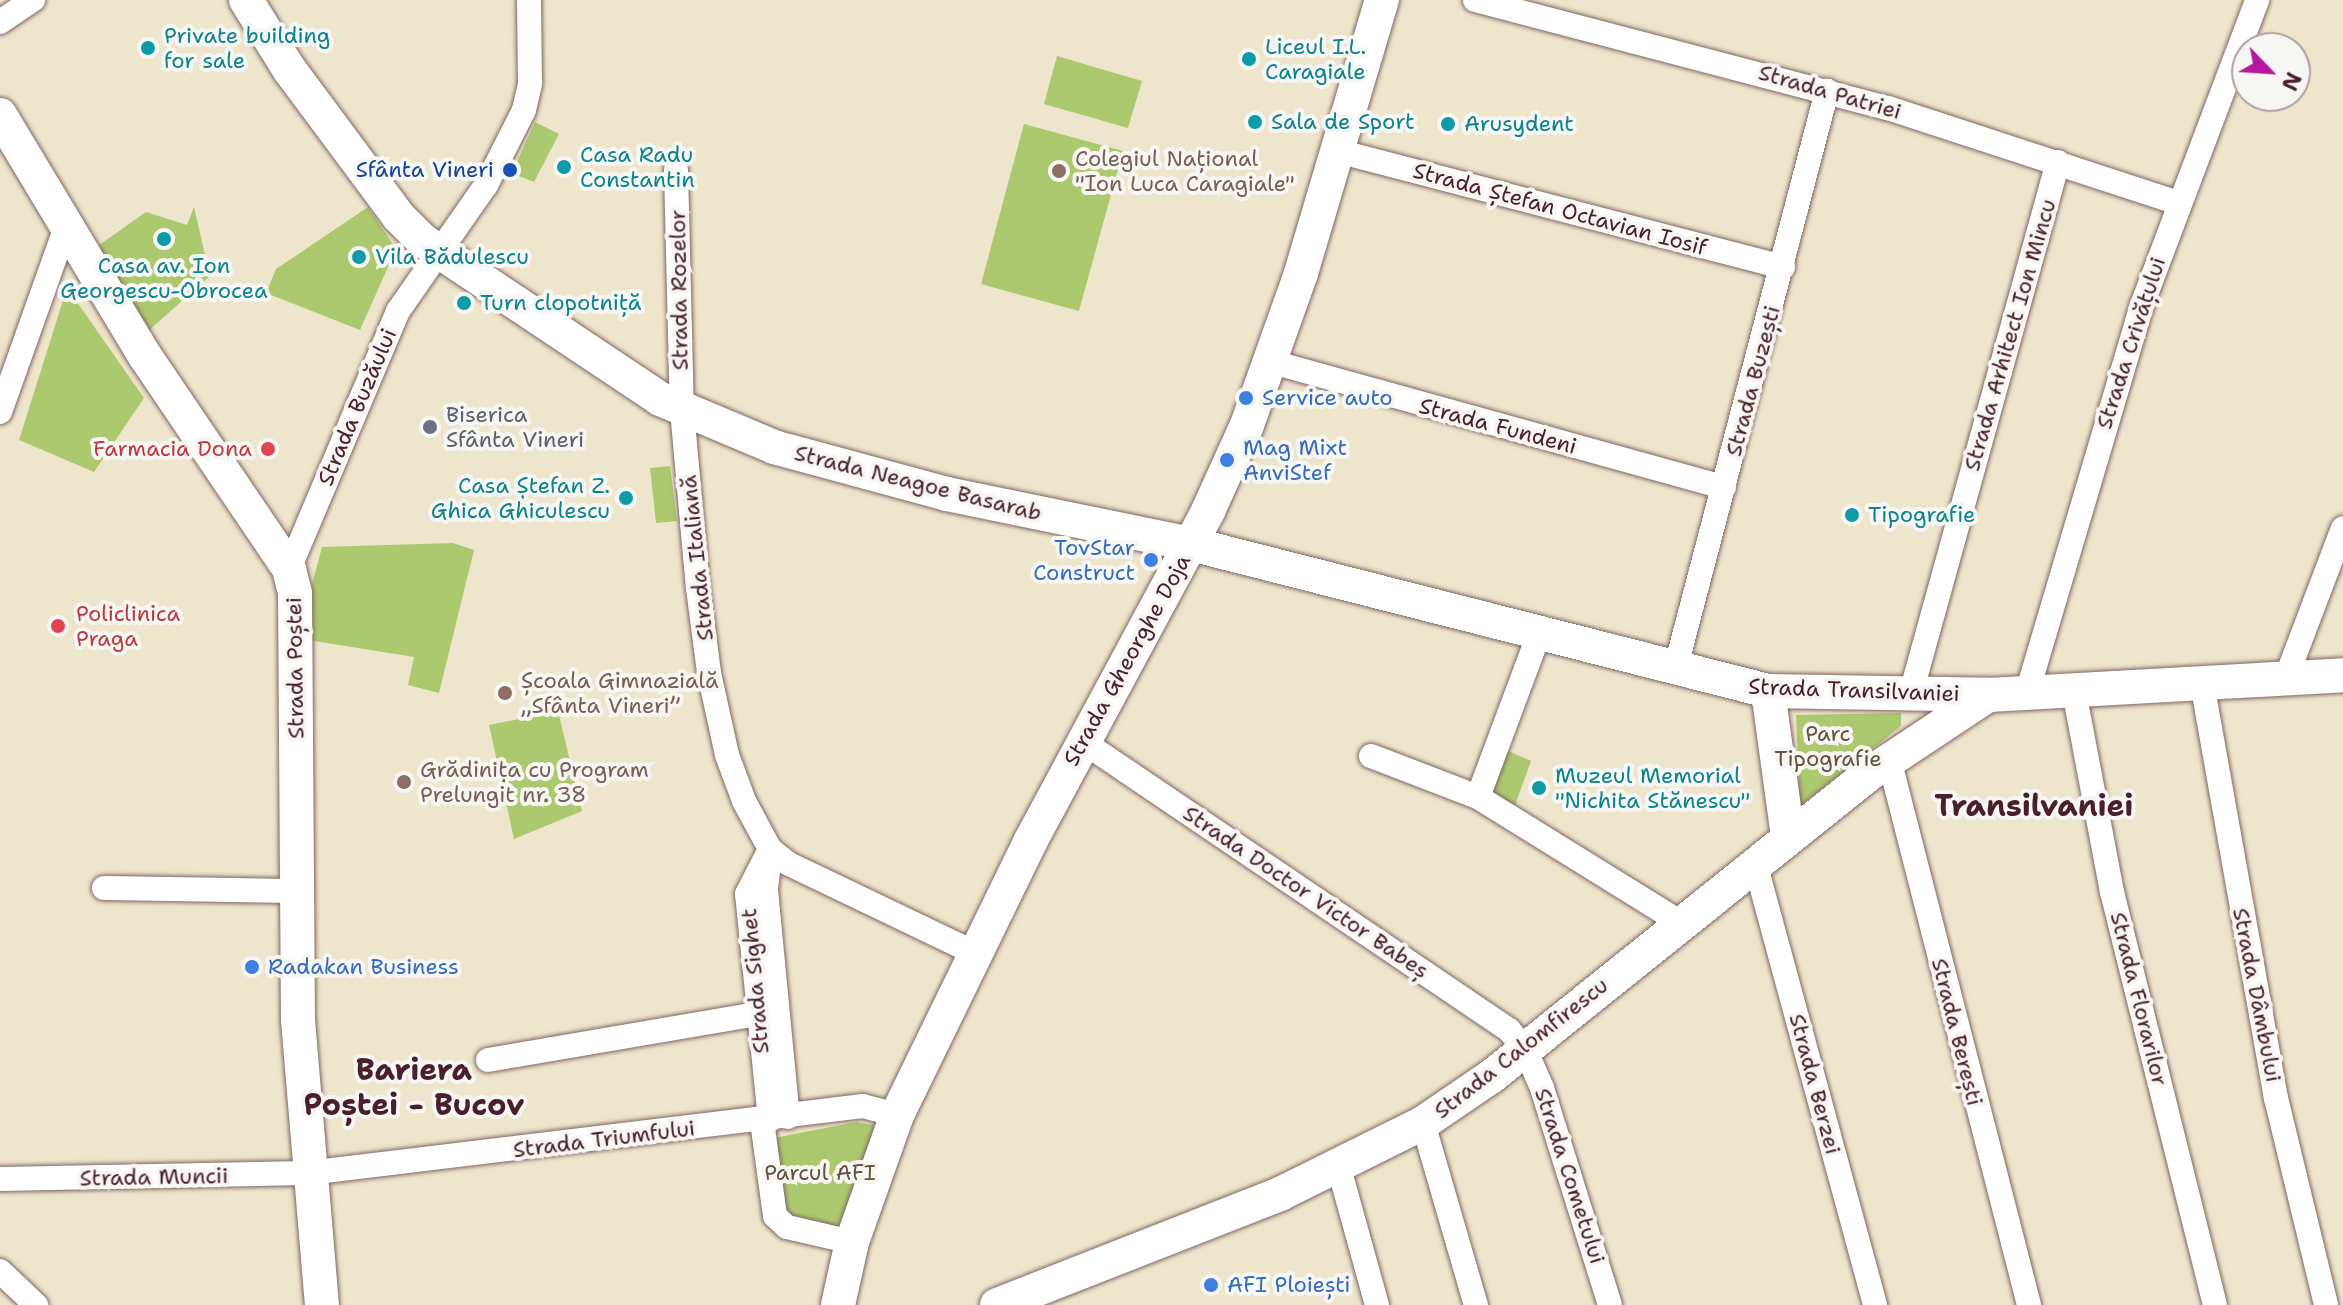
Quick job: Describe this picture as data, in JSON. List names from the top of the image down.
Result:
{
  "streets": {
    "main road": [
      "Strada Neagoe Basarab",
      "Strada Gheorghe Doja",
      "Strada Poștei",
      "Strada Transilvaniei",
      "Strada Calomfirescu"
    ],
    "street": [
      "Strada Patriei",
      "Strada Ștefan Octavian Iosif",
      "Strada Rozelor",
      "Strada Arhitect Ion Mincu",
      "Strada Crivățului",
      "Strada Buzești",
      "Strada Buzăului",
      "Strada Fundeni",
      "Strada Italiană",
      "Strada Doctor Victor Babeș",
      "Strada Sighet",
      "Strada Dâmbului",
      "Strada Florarilor",
      "Strada Berești",
      "Strada Berzei",
      "Strada Triumfului",
      "Strada Cometului",
      "Strada Muncii"
    ]
  },
  "crossings": [
    ["Strada Patriei", "Strada Arhitect Ion Mincu"],
    ["Strada Patriei", "Strada Crivățului"],
    ["Strada Patriei", "Strada Buzești"],
    ["Strada Ștefan Octavian Iosif", "Strada Buzești"],
    ["Strada Ștefan Octavian Iosif", "Strada Gheorghe Doja"],
    ["Strada Rozelor", "Strada Neagoe Basarab"],
    ["Strada Rozelor", "Strada Italiană"],
    ["Strada Arhitect Ion Mincu", "Strada Transilvaniei"],
    ["Strada Crivățului", "Strada Transilvaniei"],
    ["Strada Buzești", "Strada Fundeni"],
    ["Strada Buzești", "Strada Transilvaniei"],
    ["Strada Buzăului", "Strada Neagoe Basarab"],
    ["Strada Buzăului", "Strada Poștei"],
    ["Strada Fundeni", "Strada Gheorghe Doja"],
    ["Strada Neagoe Basarab", "Strada Italiană"],
    ["Strada Neagoe Basarab", "Strada Gheorghe Doja"],
    ["Strada Neagoe Basarab", "Strada Transilvaniei"],
    ["Strada Italiană", "Strada Sighet"],
    ["Strada Gheorghe Doja", "Strada Transilvaniei"],
    ["Strada Gheorghe Doja", "Strada Doctor Victor Babeș"],
    ["Strada Gheorghe Doja", "Strada Sighet"],
    ["Strada Gheorghe Doja", "Strada Triumfului"],
    ["Strada Poștei", "Strada Triumfului"],
    ["Strada Poștei", "Strada Muncii"],
    ["Strada Transilvaniei", "Strada Dâmbului"],
    ["Strada Transilvaniei", "Strada Florarilor"],
    ["Strada Transilvaniei", "Strada Calomfirescu"],
    ["Strada Doctor Victor Babeș", "Strada Calomfirescu"],
    ["Strada Doctor Victor Babeș", "Strada Cometului"],
    ["Strada Sighet", "Strada Triumfului"],
    ["Strada Berești", "Strada Calomfirescu"],
    ["Strada Calomfirescu", "Strada Berzei"],
    ["Strada Calomfirescu", "Strada Cometului"],
    ["Strada Triumfului", "Strada Muncii"]
  ],
  "districts": ["Transilvaniei", "Bariera Poștei - Bucov"],
  "parks": ["Parc Tipografie", "Parcul AFI"],
  "places": [
    "Private building for sale",
    "Liceul I.L. Caragiale",
    "Sala de Sport",
    "Arusydent",
    "Casa Radu Constantin",
    "Sfânta Vineri",
    "Colegiul Național \"Ion Luca Caragiale\"",
    "Casa av. Ion Georgescu-Obrocea",
    "Vila Bădulescu",
    "Turn clopotniță",
    "Service auto",
    "Biserica Sfânta Vineri",
    "Farmacia Dona",
    "Mag Mixt AnviStef",
    "Casa Ștefan Z. Ghica Ghiculescu",
    "Tipografie",
    "TovStar Construct",
    "Policlinica Praga",
    "Școala Gimnazială ,,Sfânta Vineri”",
    "Grădinița cu Program Prelungit nr. 38",
    "Muzeul Memorial \"Nichita Stănescu\"",
    "Radakan Business",
    "AFI Ploiești"
  ],
  "north": "bottom right"
}
